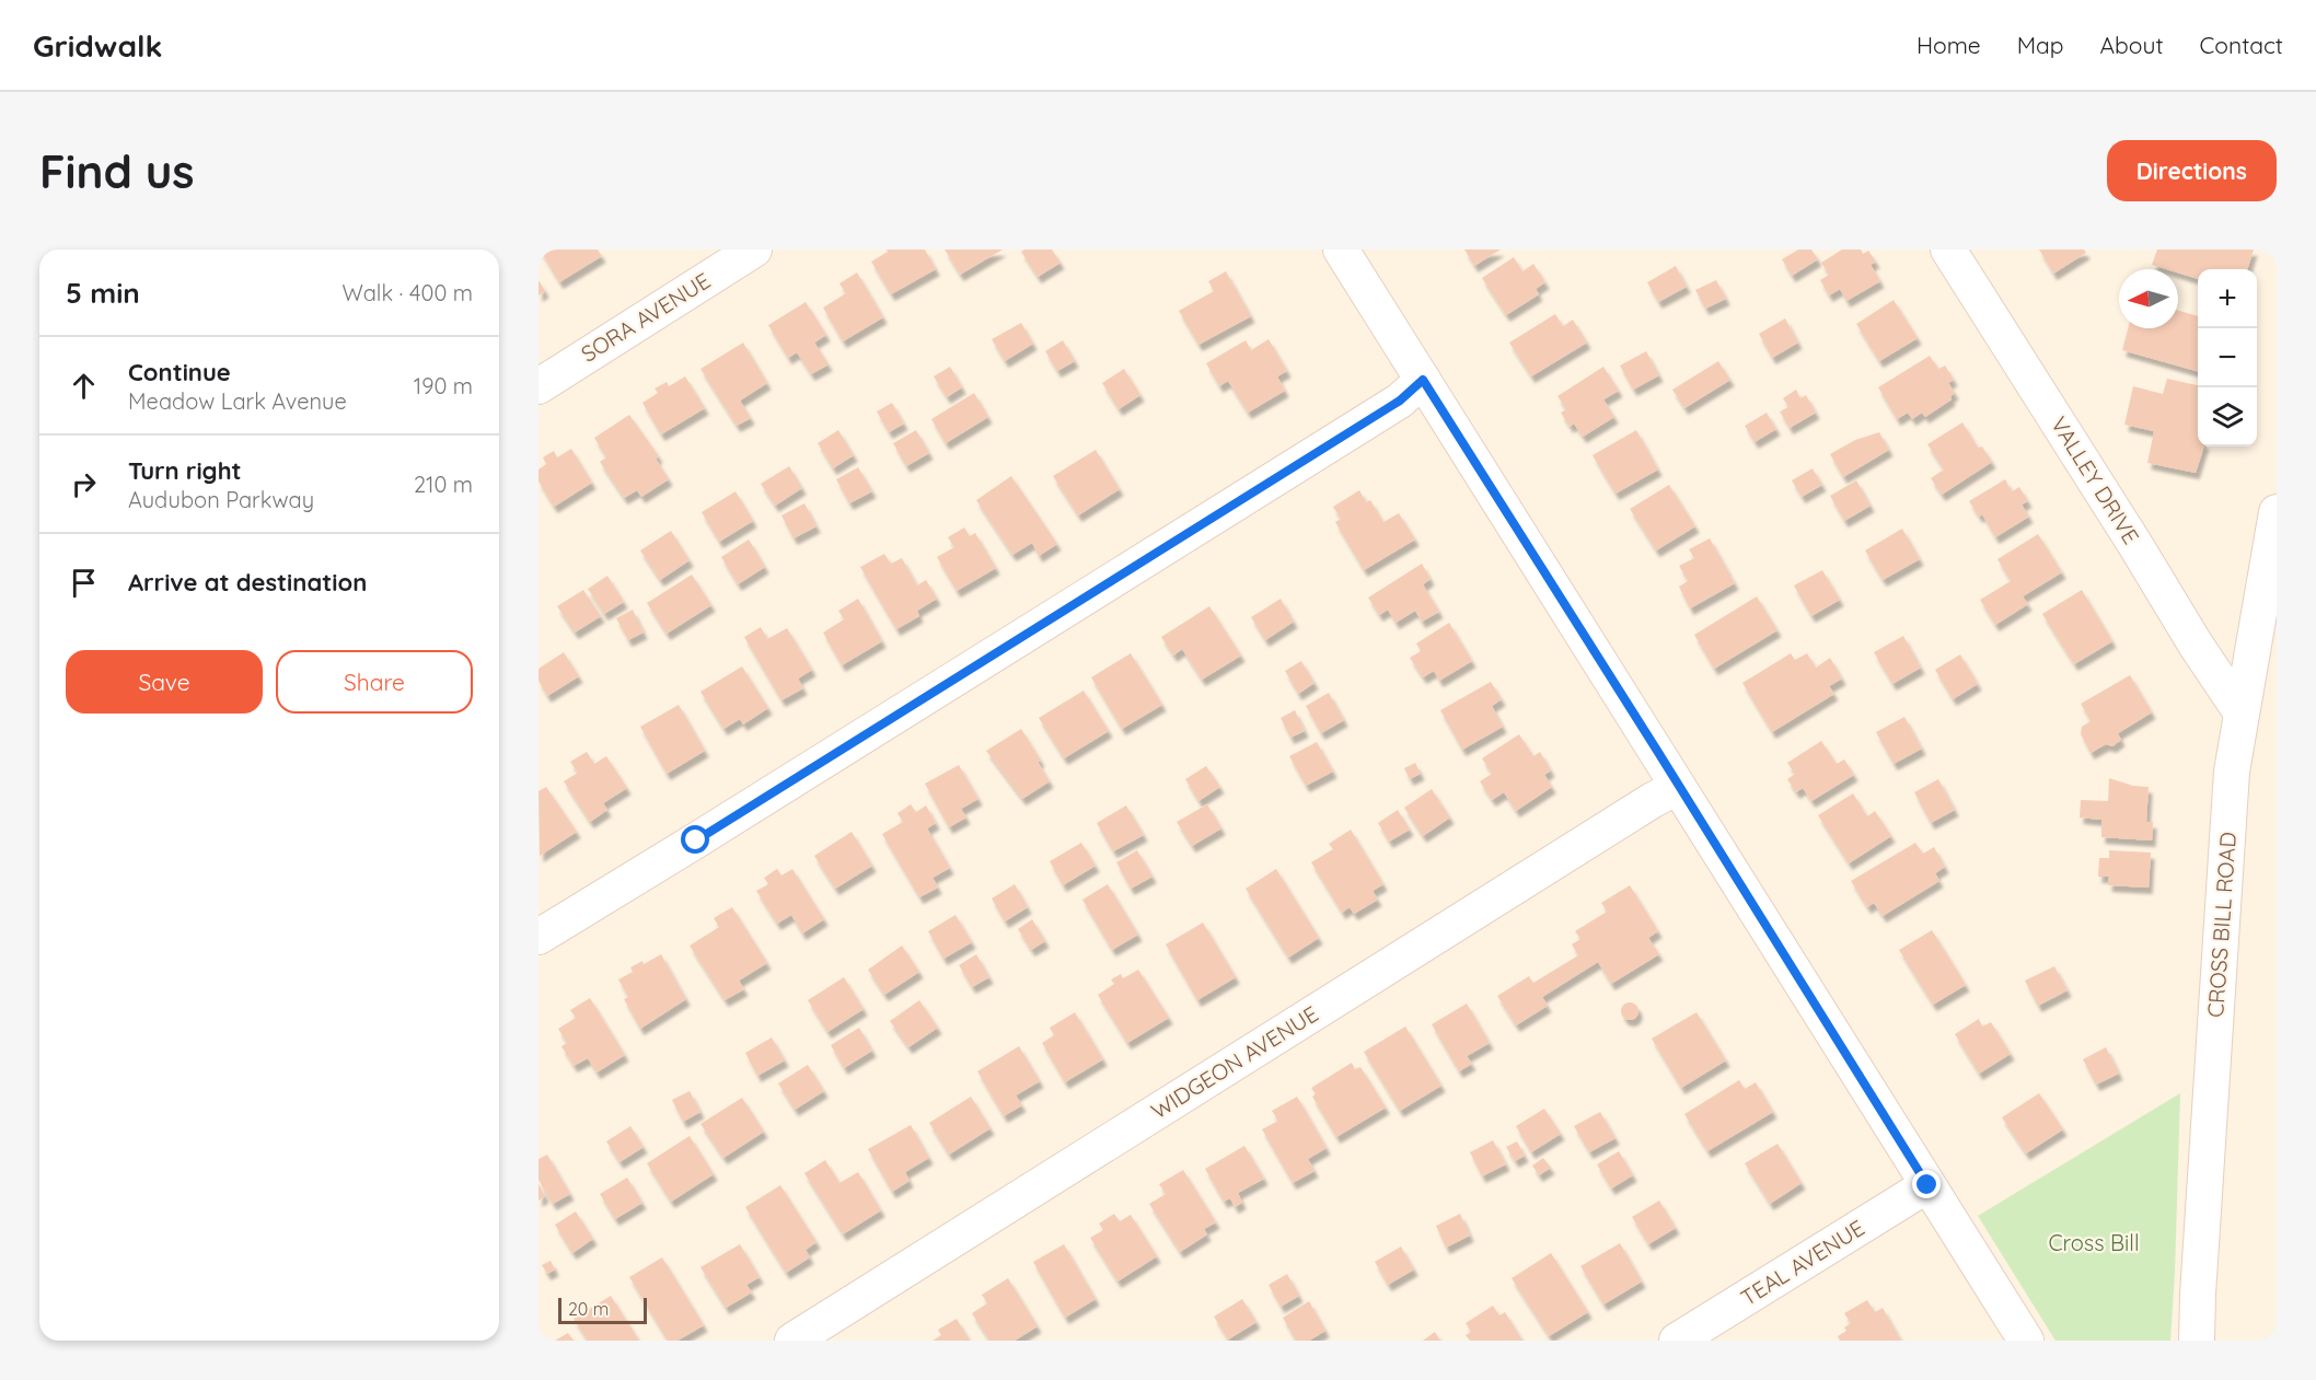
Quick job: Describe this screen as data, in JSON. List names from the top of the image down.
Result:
{
  "streets": {
    "street": [
      "SORA AVENUE",
      "VALLEY DRIVE",
      "CROSS BILL ROAD",
      "WIDGEON AVENUE",
      "TEAL AVENUE"
    ]
  },
  "crossings": [
    ["VALLEY DRIVE", "CROSS BILL ROAD"]
  ],
  "parks": ["Cross Bill"],
  "scale_bar": "20 m",
  "north": "left",
  "page": {
    "header": "Gridwalk",
    "nav": [
      "Home",
      "Map",
      "About",
      "Contact"
    ],
    "buttons": [
      "Directions",
      ["Save", "Share"]
    ],
    "title": "Find us",
    "heading": ["5 min", "Walk · 400 m"],
    "map_buttons": ["+", "−"],
    "list": [
      ["Continue", "Meadow Lark Avenue", "190 m"],
      ["Turn right", "Audubon Parkway", "210 m"],
      "Arrive at destination"
    ],
    "scale": "20 m"
  }
}
